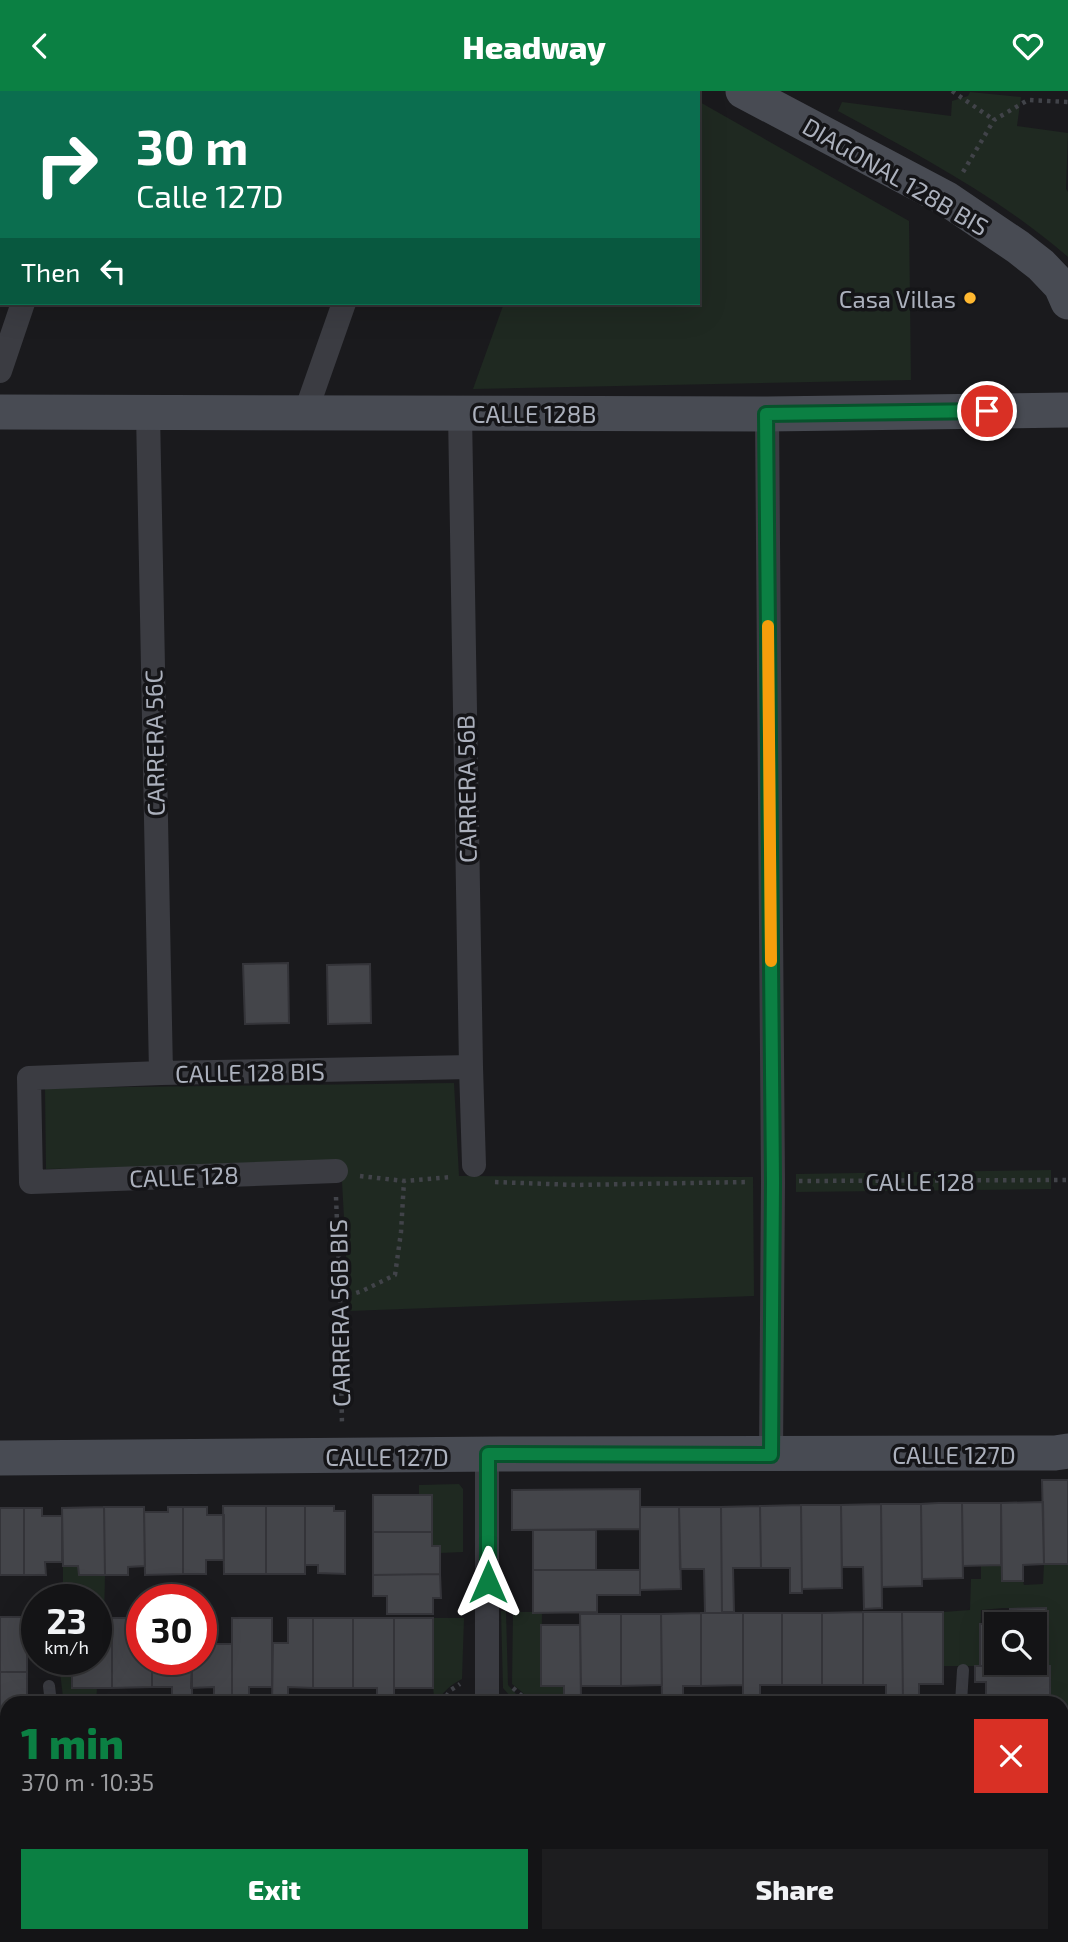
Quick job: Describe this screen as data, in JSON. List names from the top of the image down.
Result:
{
  "streets": {
    "street": [
      "DIAGONAL 128B BIS",
      "CALLE 128B",
      "CARRERA 56C",
      "CARRERA 56B",
      "CALLE 128 BIS",
      "CALLE 128",
      "CALLE 127D"
    ],
    "path": ["CARRERA 56B BIS"]
  },
  "crossings": [
    ["CALLE 128B", "CARRERA 56C"],
    ["CALLE 128B", "CARRERA 56B"],
    ["CARRERA 56C", "CALLE 128 BIS"],
    ["CARRERA 56B", "CALLE 128 BIS"],
    ["CARRERA 56B", "CALLE 128"],
    ["CALLE 128 BIS", "CALLE 128"],
    ["CALLE 128", "CARRERA 56B BIS"],
    ["CARRERA 56B BIS", "CALLE 127D"]
  ],
  "places": ["Casa Villas"],
  "page": {
    "header": "Headway",
    "turn": ["30 m", "Calle 127D"],
    "then": "Then",
    "speed": "23 km/h",
    "limit": "30",
    "heading": ["1 min", "370 m · 10:35"],
    "buttons": ["Exit", "Share"]
  }
}
